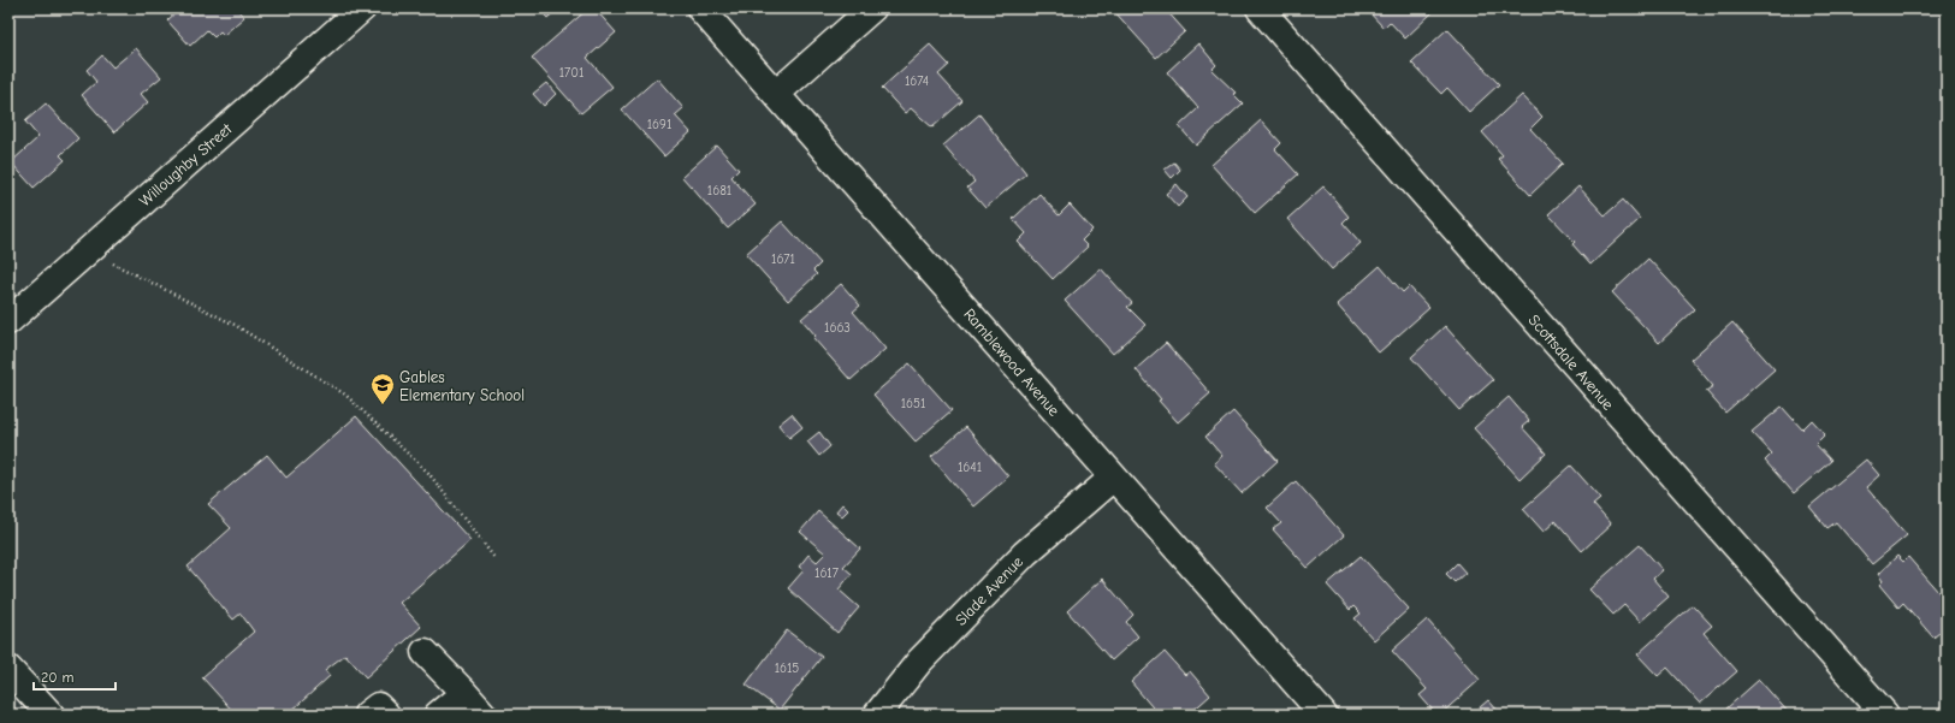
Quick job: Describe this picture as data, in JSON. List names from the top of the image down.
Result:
{
  "streets": {
    "street": [
      "Willoughby Street",
      "Ramblewood Avenue",
      "Scottsdale Avenue",
      "Slade Avenue"
    ]
  },
  "crossings": [
    ["Ramblewood Avenue", "Slade Avenue"]
  ],
  "places": {
    "school or university": ["Gables Elementary School"]
  },
  "house_numbers": [
    "1701",
    "1674",
    "1691",
    "1681",
    "1671",
    "1663",
    "1651",
    "1641",
    "1617",
    "1615"
  ],
  "scale_bar": "20 m"
}
